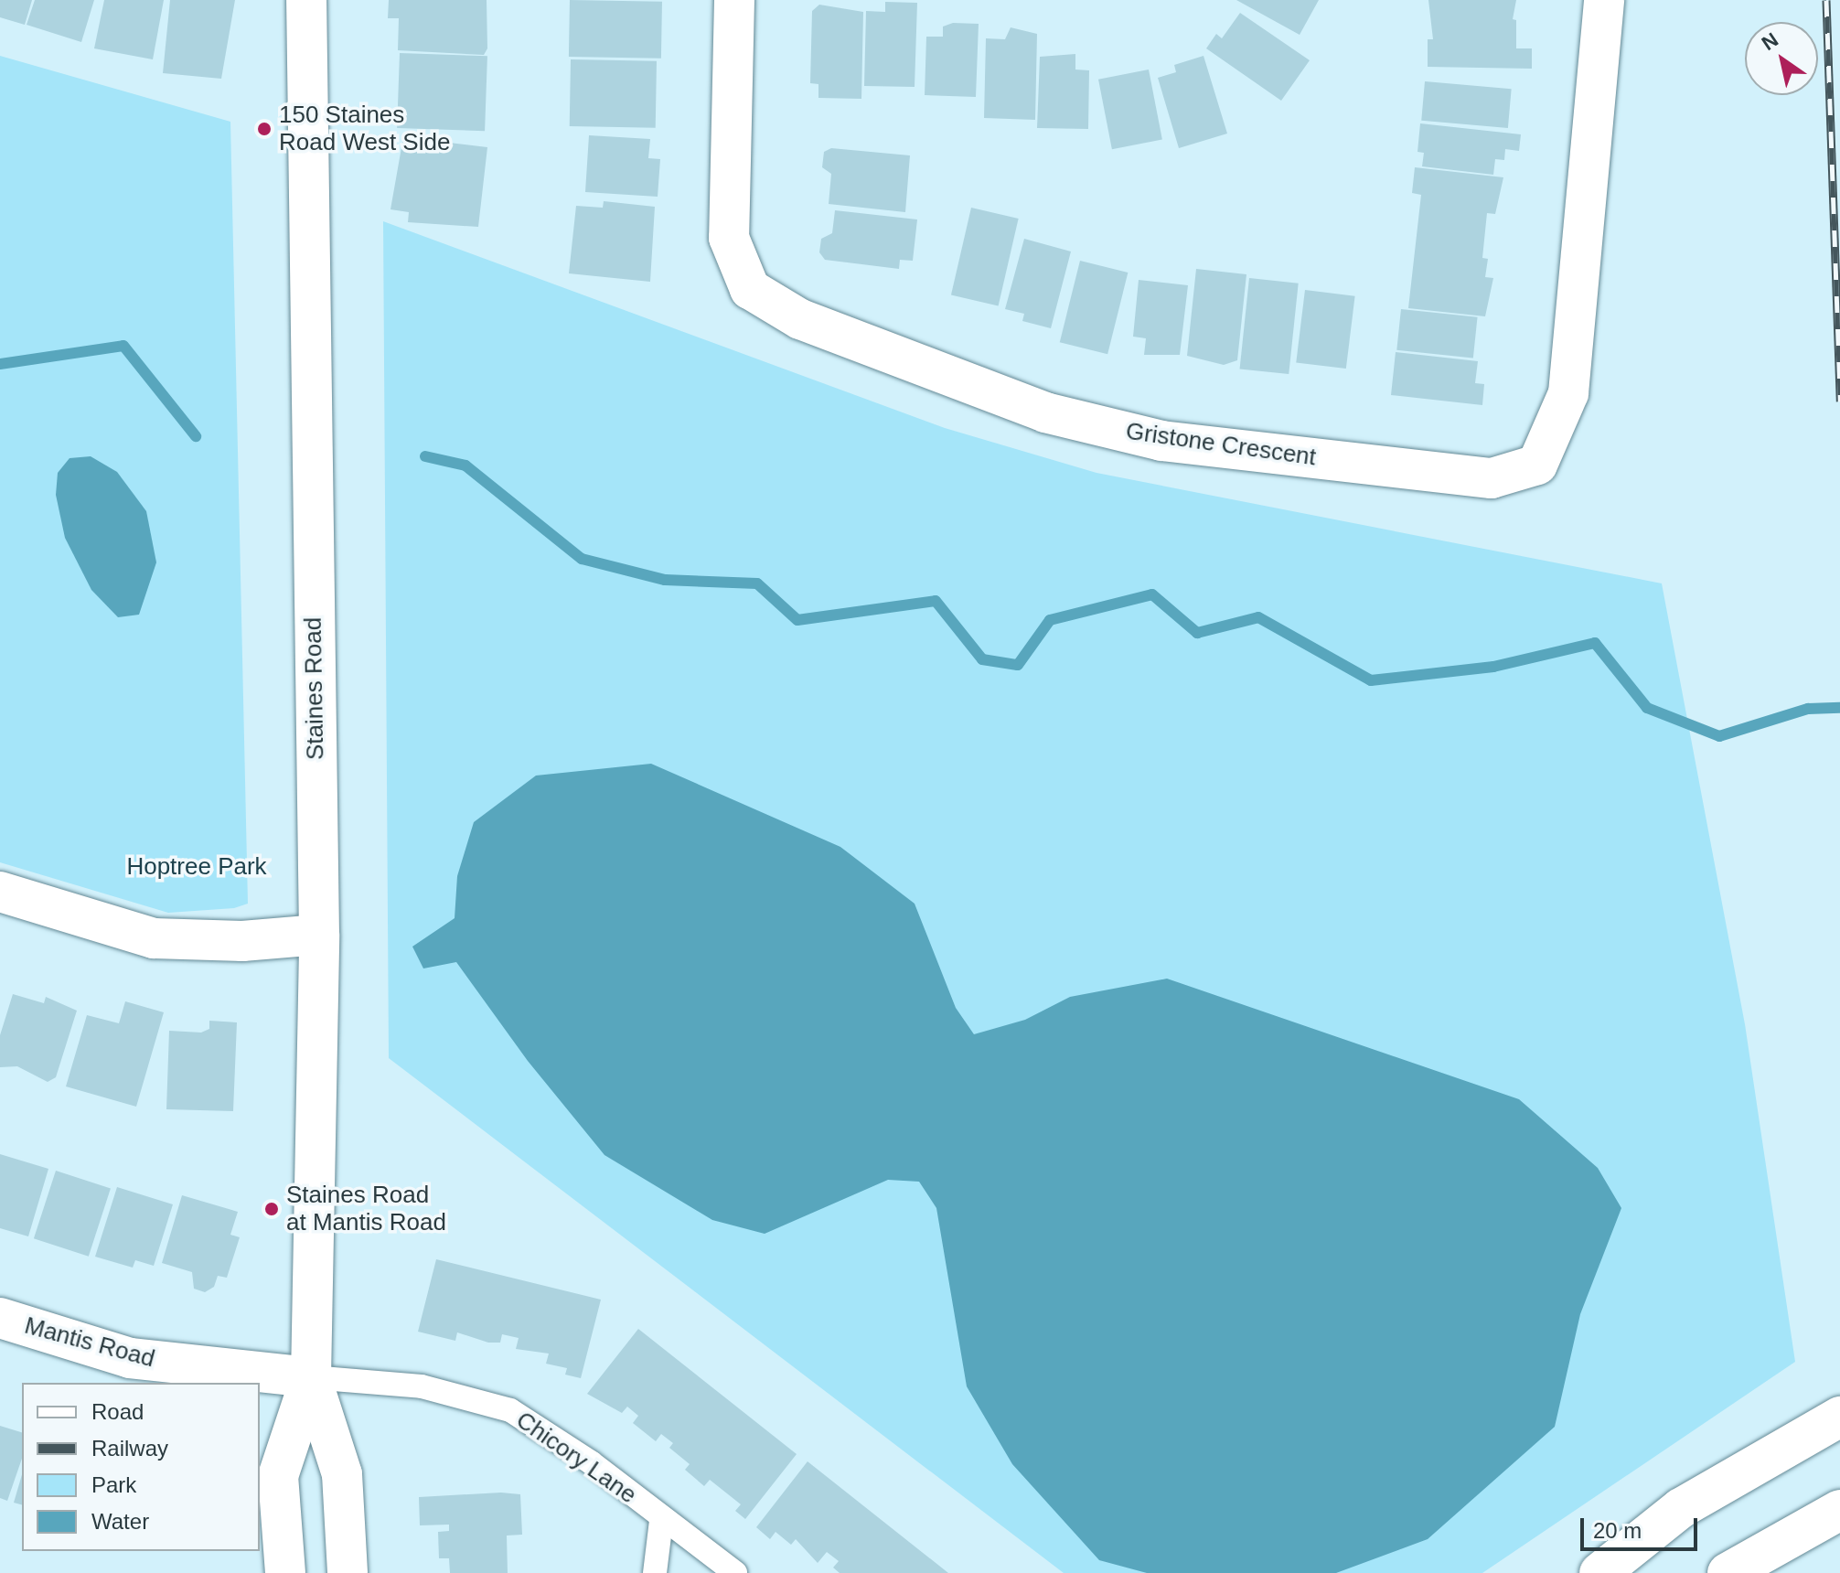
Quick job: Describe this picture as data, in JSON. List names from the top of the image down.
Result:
{
  "streets": {
    "street": ["Gristone Crescent", "Staines Road", "Mantis Road"],
    "lane": ["Chicory Lane"]
  },
  "crossings": [
    ["Staines Road", "Mantis Road"],
    ["Staines Road", "Chicory Lane"],
    ["Mantis Road", "Chicory Lane"]
  ],
  "parks": ["Hoptree Park"],
  "places": ["150 Staines Road West Side", "Staines Road at Mantis Road"],
  "legend": [
    "Road",
    "Railway",
    "Park",
    "Water"
  ],
  "scale_bar": "20 m",
  "north": "top left"
}
